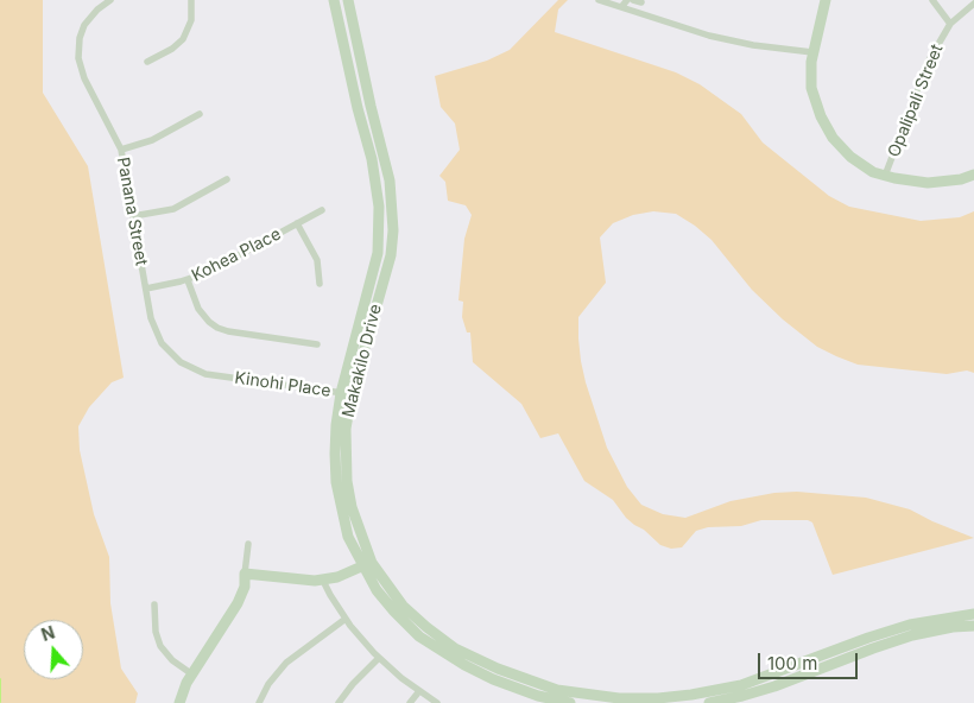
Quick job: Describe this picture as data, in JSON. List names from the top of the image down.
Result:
{
  "streets": {
    "main road": ["Makakilo Drive"],
    "street": [
      "Opalipali Street",
      "Panana Street",
      "Kohea Place",
      "Kinohi Place"
    ]
  },
  "crossings": [
    ["Panana Street", "Kohea Place"],
    ["Panana Street", "Kinohi Place"],
    ["Makakilo Drive", "Kinohi Place"]
  ],
  "scale_bar": "100 m",
  "north": "top"
}
